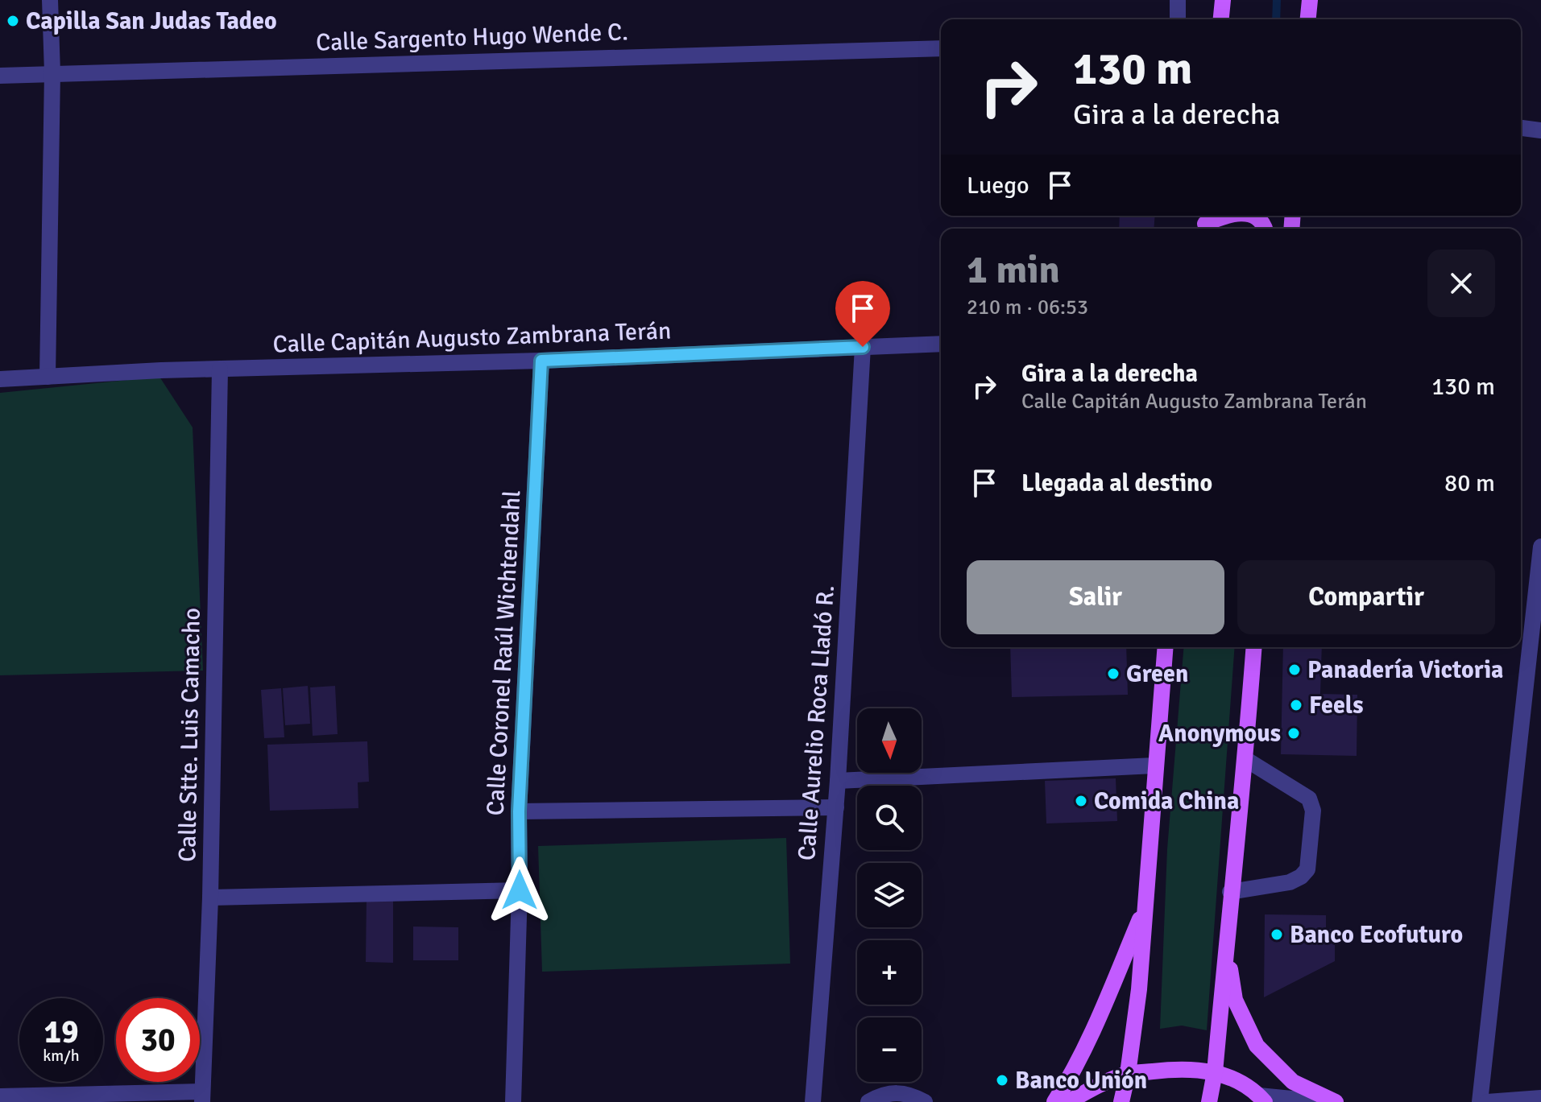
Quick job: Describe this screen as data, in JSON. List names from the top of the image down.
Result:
{
  "streets": {
    "street": [
      "Calle Sargento Hugo Wende C.",
      "Calle Capitán Augusto Zambrana Terán",
      "Calle Coronel Raúl Wichtendahl",
      "Calle Aurelio Roca Lladó R.",
      "Calle Stte. Luis Camacho"
    ]
  },
  "crossings": [
    ["Calle Capitán Augusto Zambrana Terán", "Calle Coronel Raúl Wichtendahl"],
    ["Calle Capitán Augusto Zambrana Terán", "Calle Aurelio Roca Lladó R."],
    ["Calle Capitán Augusto Zambrana Terán", "Calle Stte. Luis Camacho"]
  ],
  "places": [
    "Capilla San Judas Tadeo",
    "Panadería Victoria",
    "Green",
    "Feels",
    "Anonymous",
    "Comida China",
    "Banco Ecofuturo",
    "Banco Unión"
  ],
  "north": "bottom",
  "page": {
    "turn": ["130 m", "Gira a la derecha"],
    "then": "Luego",
    "heading": ["1 min", "210 m · 06:53"],
    "list": [
      {
        "name": "Gira a la derecha",
        "note": "Calle Capitán Augusto Zambrana Terán",
        "value": "130 m"
      },
      {
        "name": "Llegada al destino",
        "value": "80 m"
      }
    ],
    "buttons": ["Salir", "Compartir"],
    "map_buttons": ["+", "−"],
    "speed": "19 km/h",
    "limit": "30"
  }
}
